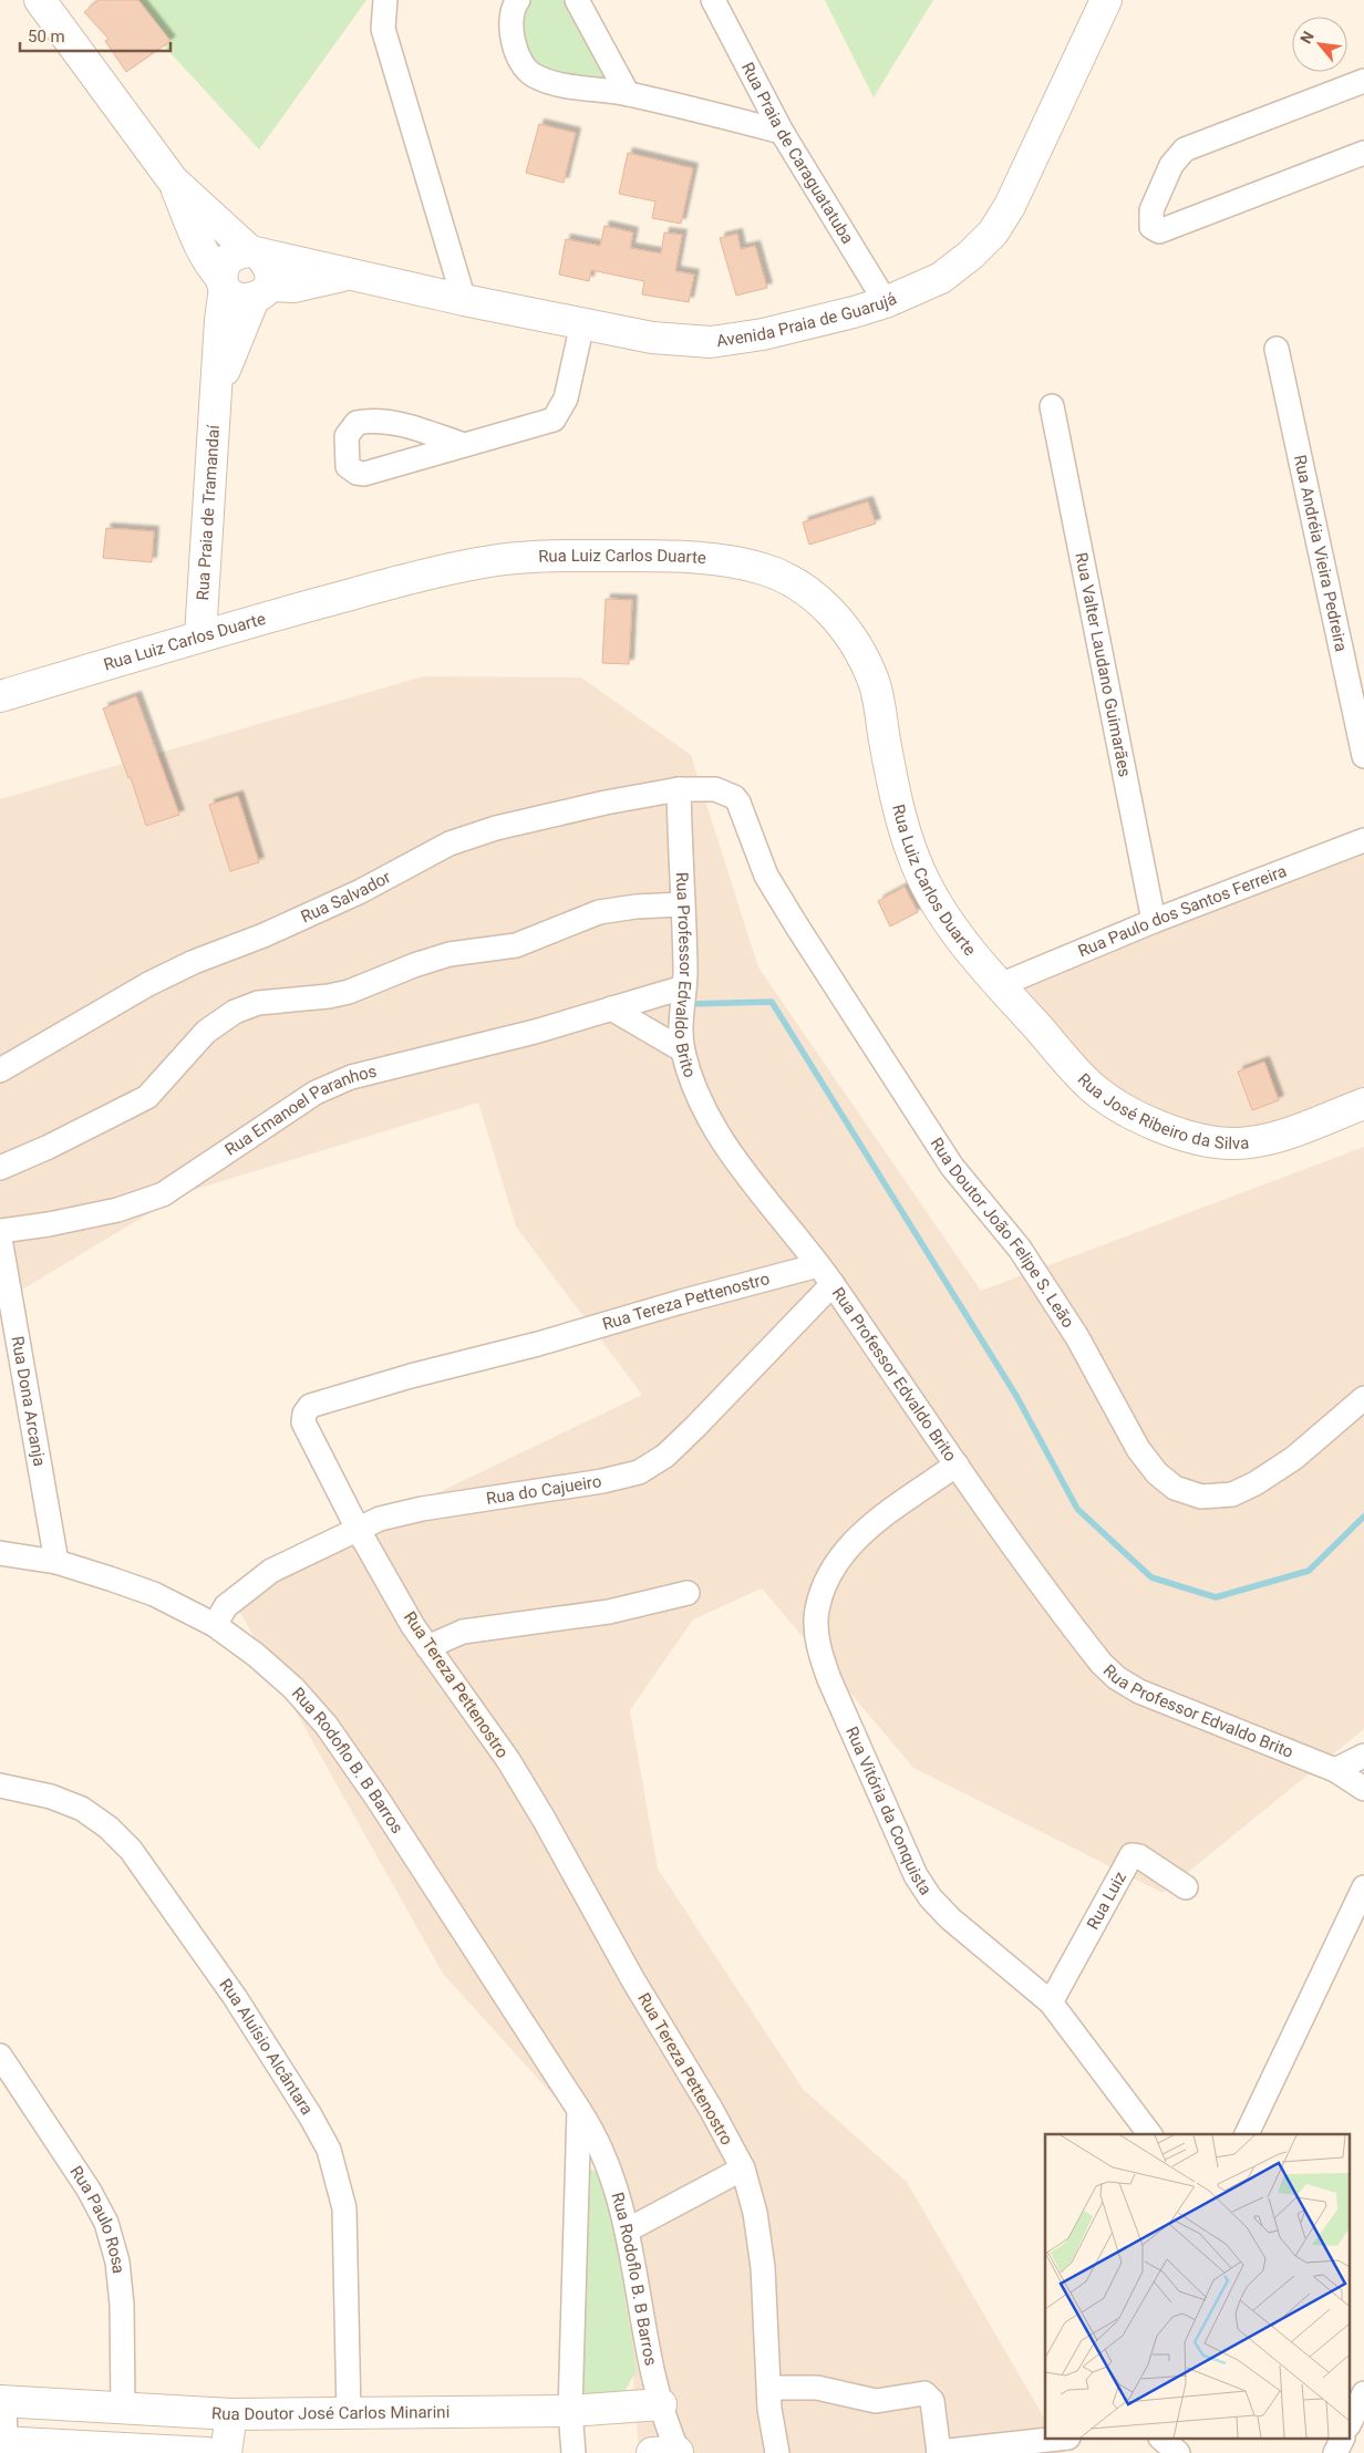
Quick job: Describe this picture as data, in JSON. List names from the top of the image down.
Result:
{
  "streets": {
    "street": [
      "Rua Praia de Caraguatatuba",
      "Avenida Praia de Guarujá",
      "Rua Praia de Tramandaí",
      "Rua Andréia Vieira Pedreira",
      "Rua Luiz Carlos Duarte",
      "Rua Valter Laudano Guimarães",
      "Rua Salvador",
      "Rua Paulo dos Santos Ferreira",
      "Rua Professor Edvaldo Brito",
      "Rua José Ribeiro da Silva",
      "Rua Emanoel Paranhos",
      "Rua Doutor João Felipe S. Leão",
      "Rua Tereza Pettenostro",
      "Rua Dona Arcanja",
      "Rua do Cajueiro",
      "Rua Rodoflo B. B Barros",
      "Rua Vitória da Conquista",
      "Rua Luiz",
      "Rua Aluísio Alcântara",
      "Rua Paulo Rosa",
      "Rua Doutor José Carlos Minarini"
    ]
  },
  "crossings": [
    ["Rua Praia de Caraguatatuba", "Avenida Praia de Guarujá"],
    ["Avenida Praia de Guarujá", "Rua Praia de Tramandaí"],
    ["Rua Praia de Tramandaí", "Rua Luiz Carlos Duarte"],
    ["Rua Luiz Carlos Duarte", "Rua Paulo dos Santos Ferreira"],
    ["Rua Luiz Carlos Duarte", "Rua José Ribeiro da Silva"],
    ["Rua Valter Laudano Guimarães", "Rua Paulo dos Santos Ferreira"],
    ["Rua Salvador", "Rua Professor Edvaldo Brito"],
    ["Rua Salvador", "Rua Doutor João Felipe S. Leão"],
    ["Rua Paulo dos Santos Ferreira", "Rua José Ribeiro da Silva"],
    ["Rua Professor Edvaldo Brito", "Rua Emanoel Paranhos"],
    ["Rua Professor Edvaldo Brito", "Rua Tereza Pettenostro"],
    ["Rua Professor Edvaldo Brito", "Rua do Cajueiro"],
    ["Rua Professor Edvaldo Brito", "Rua Vitória da Conquista"],
    ["Rua Tereza Pettenostro", "Rua do Cajueiro"],
    ["Rua Dona Arcanja", "Rua Rodoflo B. B Barros"],
    ["Rua do Cajueiro", "Rua Rodoflo B. B Barros"],
    ["Rua Rodoflo B. B Barros", "Rua Doutor José Carlos Minarini"],
    ["Rua Vitória da Conquista", "Rua Luiz"],
    ["Rua Aluísio Alcântara", "Rua Doutor José Carlos Minarini"],
    ["Rua Paulo Rosa", "Rua Doutor José Carlos Minarini"]
  ],
  "scale_bar": "50 m",
  "north": "top left"
}
